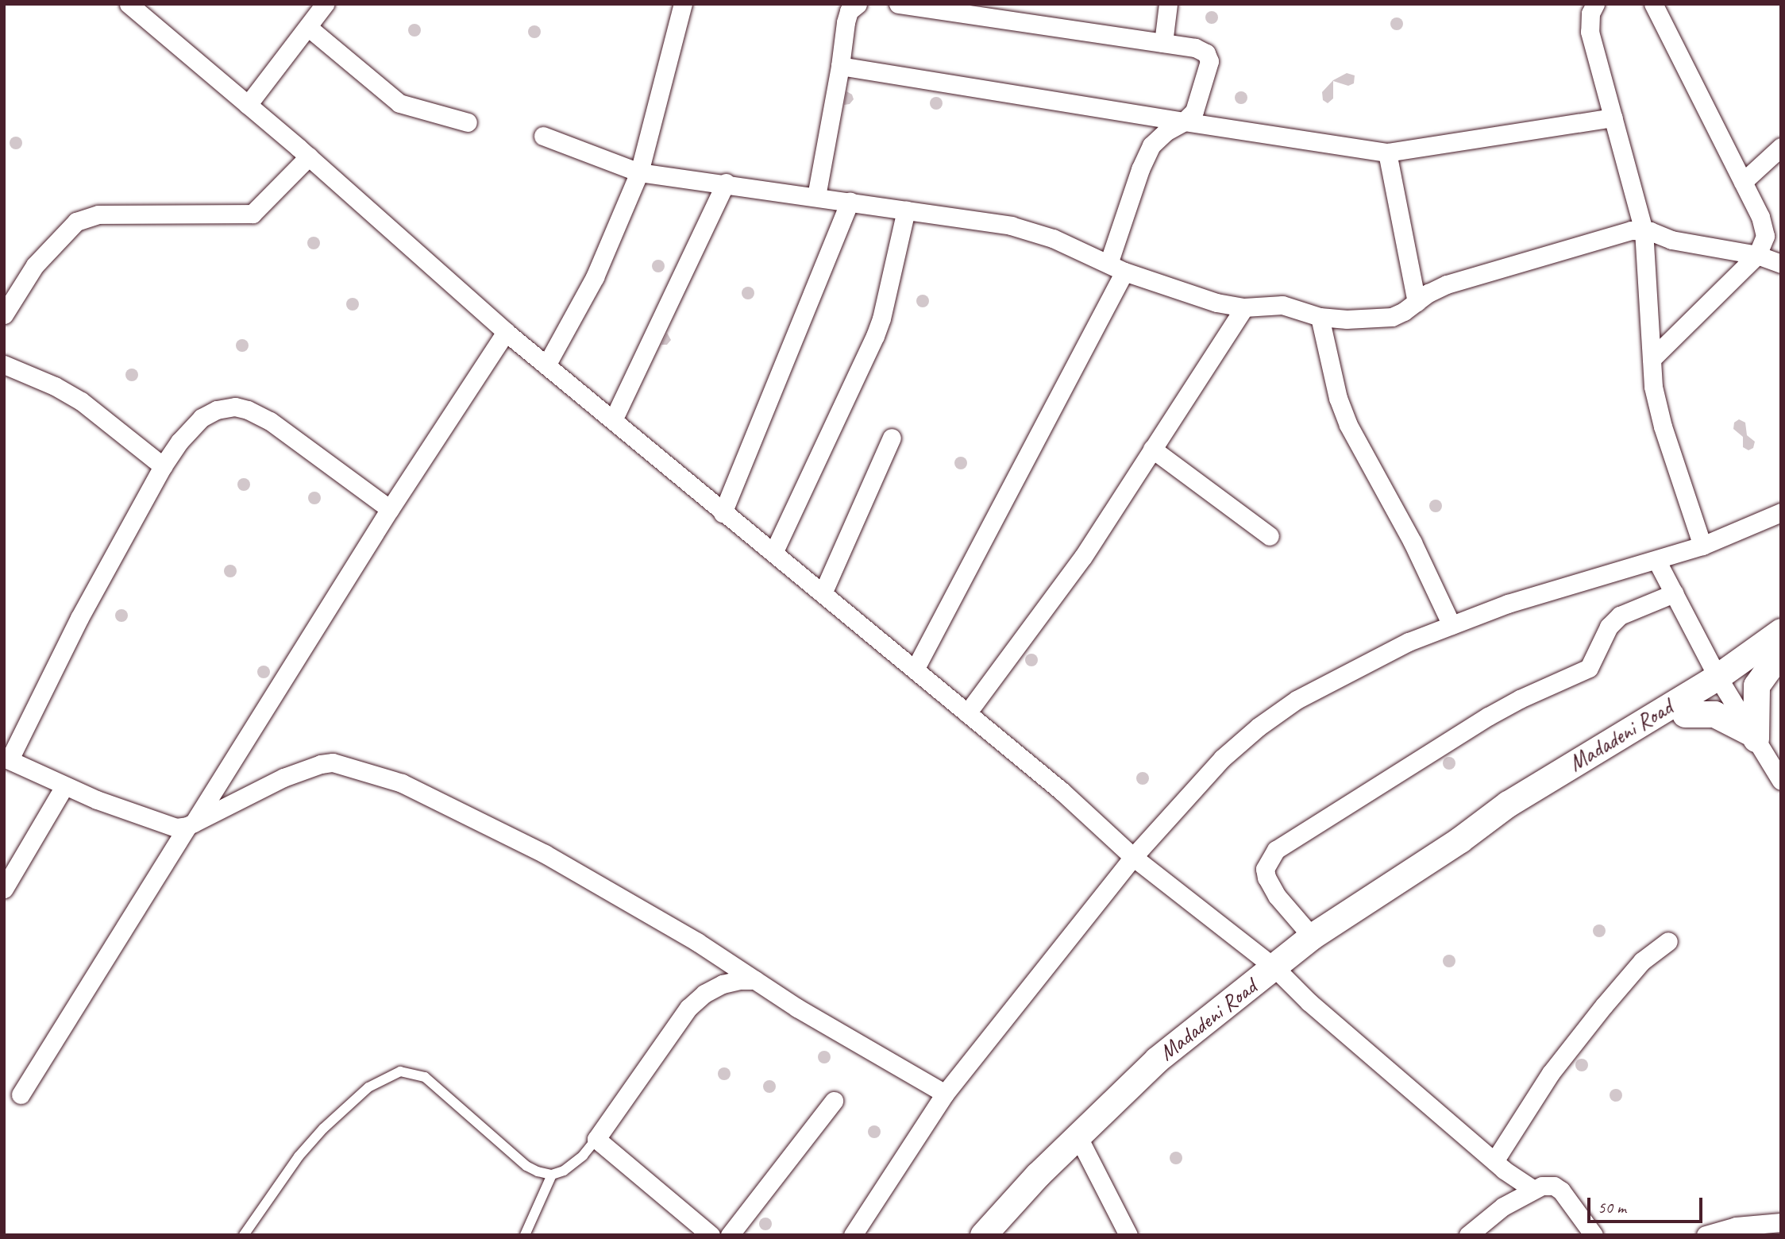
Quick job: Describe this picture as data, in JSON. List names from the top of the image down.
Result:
{
  "streets": {
    "street": ["Madadeni Road"]
  },
  "scale_bar": "50 m"
}
